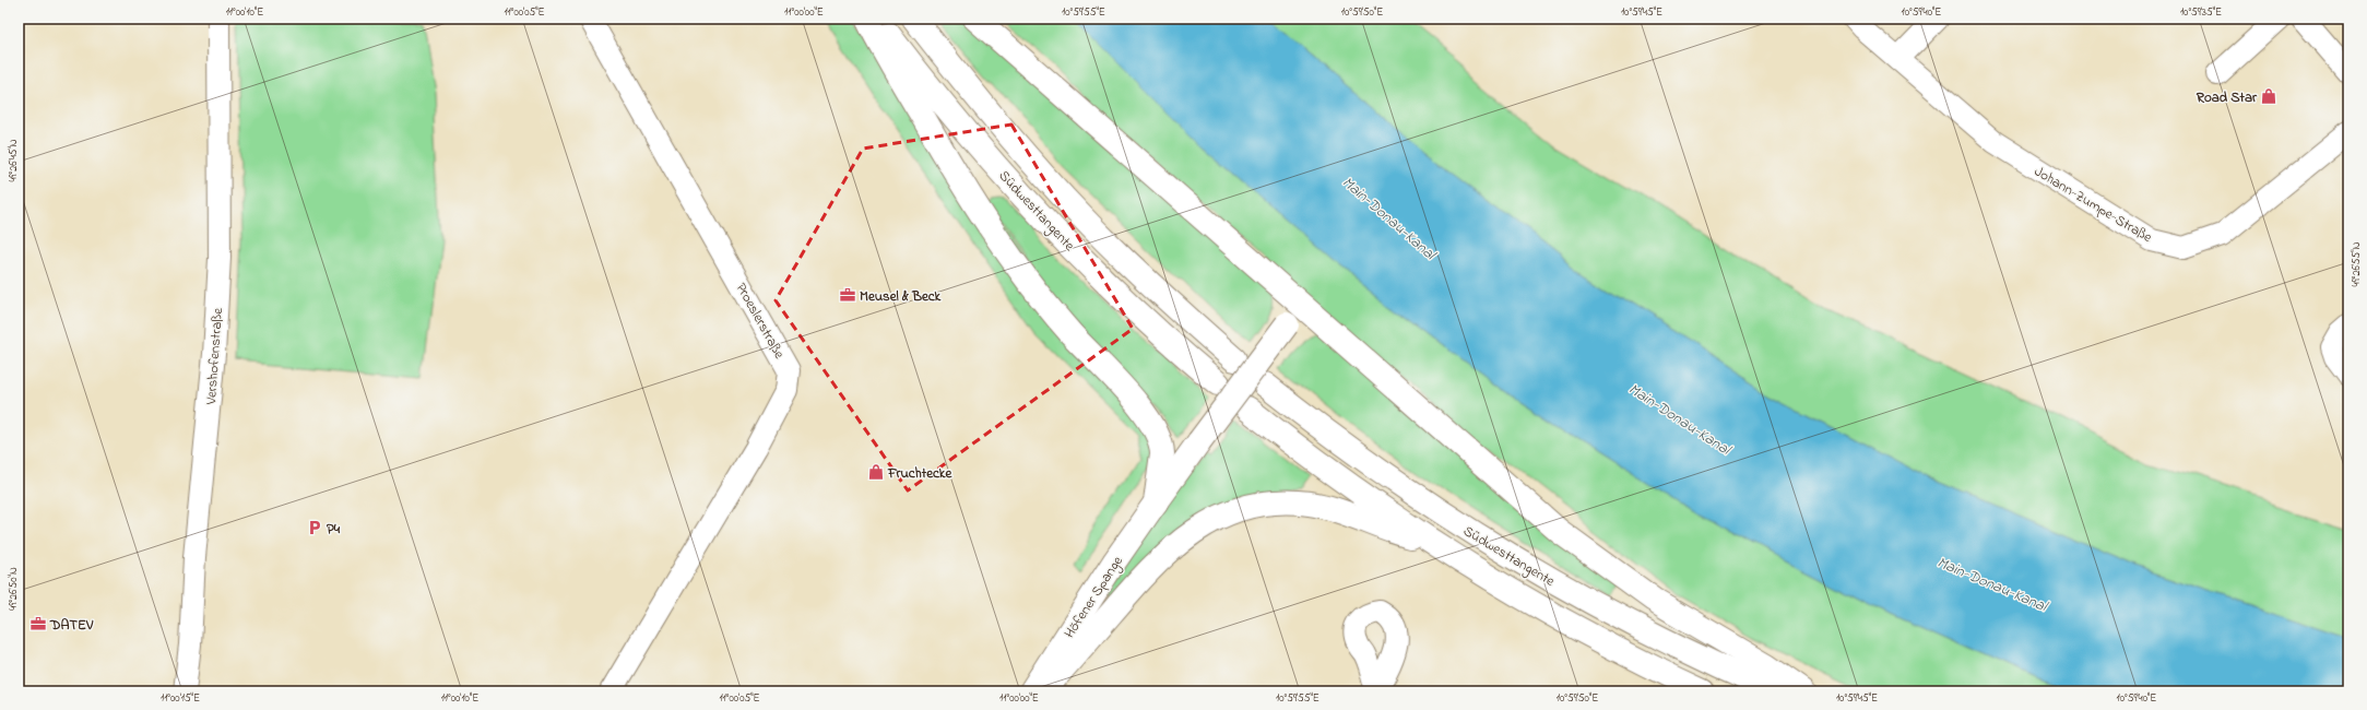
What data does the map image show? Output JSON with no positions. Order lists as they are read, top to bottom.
{
  "streets": {
    "main road": ["Südwesttangente", "Höfener Spange"],
    "street": ["Johann-Zumpe-Straße", "Proeslerstraße", "Vershofenstraße"]
  },
  "water": ["Main-Donau-Kanal"],
  "places": {
    "shop": ["Road Star", "Fruchtecke"],
    "office": ["Meusel & Beck", "DATEV"],
    "parking": ["P4"]
  },
  "coordinates": [
    "11°00'10\"E",
    "11°00'05\"E",
    "11°00'00\"E",
    "10°59'55\"E",
    "10°59'50\"E",
    "10°59'45\"E",
    "10°59'40\"E",
    "10°59'35\"E",
    "49°26'45\"N",
    "49°26'55\"N",
    "49°26'50\"N",
    "11°00'15\"E"
  ]
}
